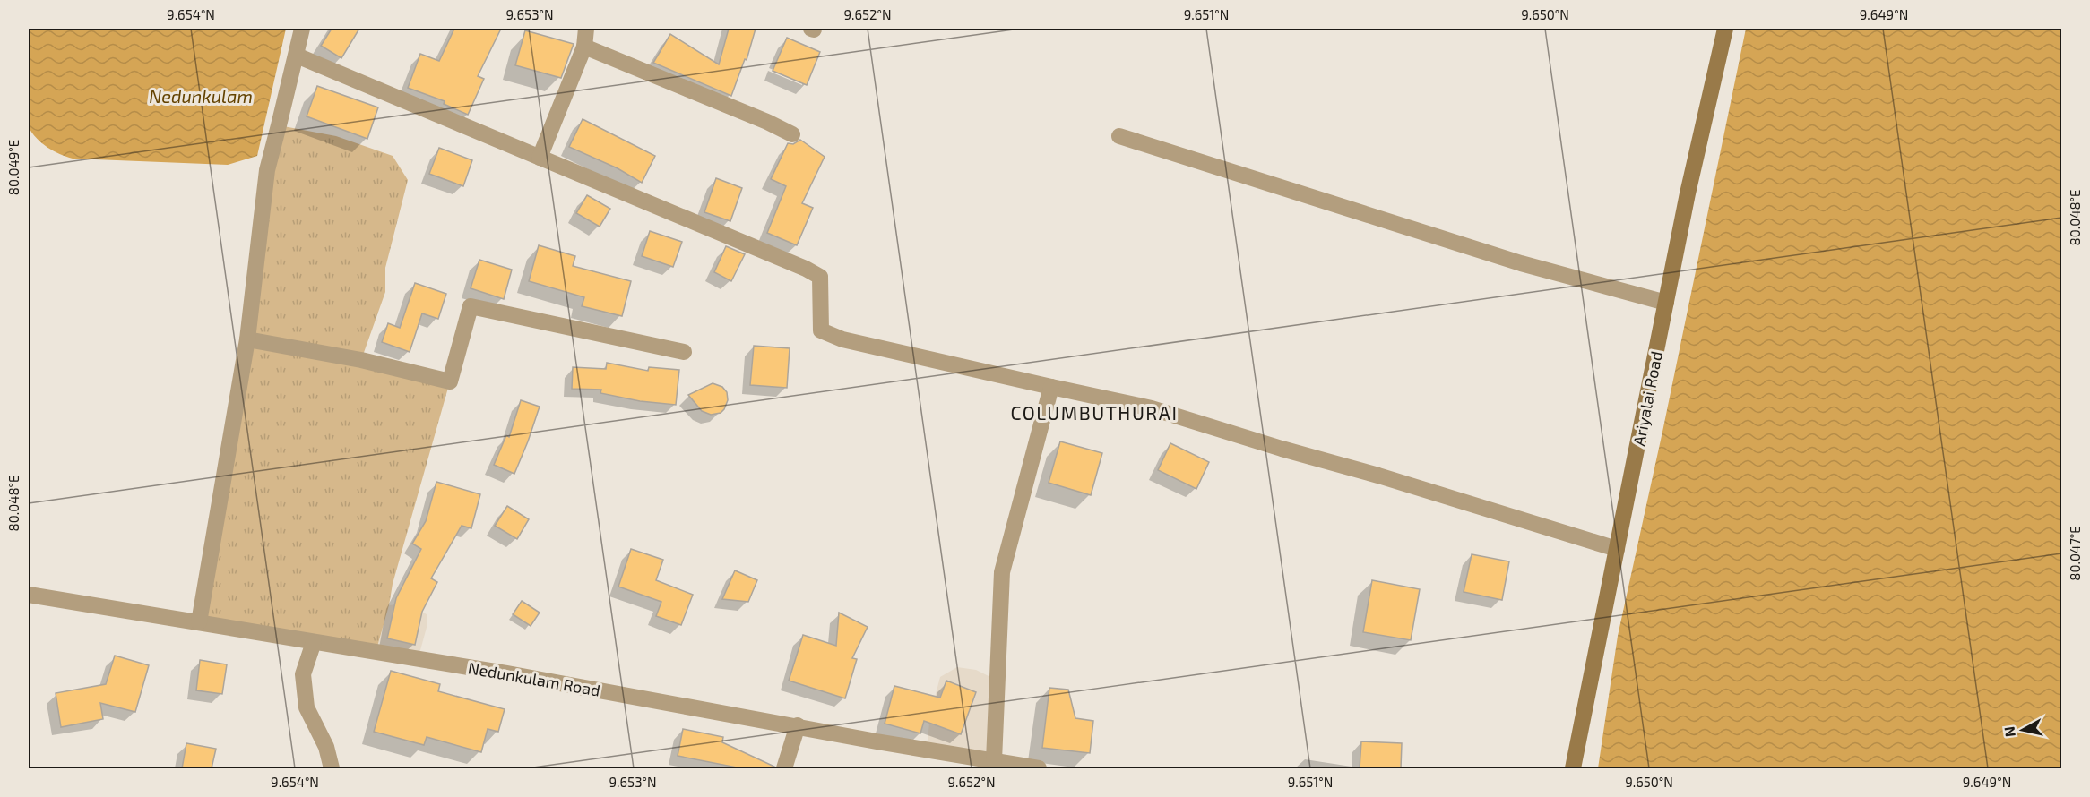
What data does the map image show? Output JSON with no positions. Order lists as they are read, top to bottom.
{
  "streets": {
    "street": ["Ariyalai Road", "Nedunkulam Road"]
  },
  "districts": ["COLUMBUTHURAI"],
  "water": ["Nedunkulam"],
  "north": "left",
  "coordinates": [
    "9.654°N",
    "9.653°N",
    "9.652°N",
    "9.651°N",
    "9.650°N",
    "9.649°N",
    "80.049°E",
    "80.048°E",
    "80.047°E"
  ]
}
